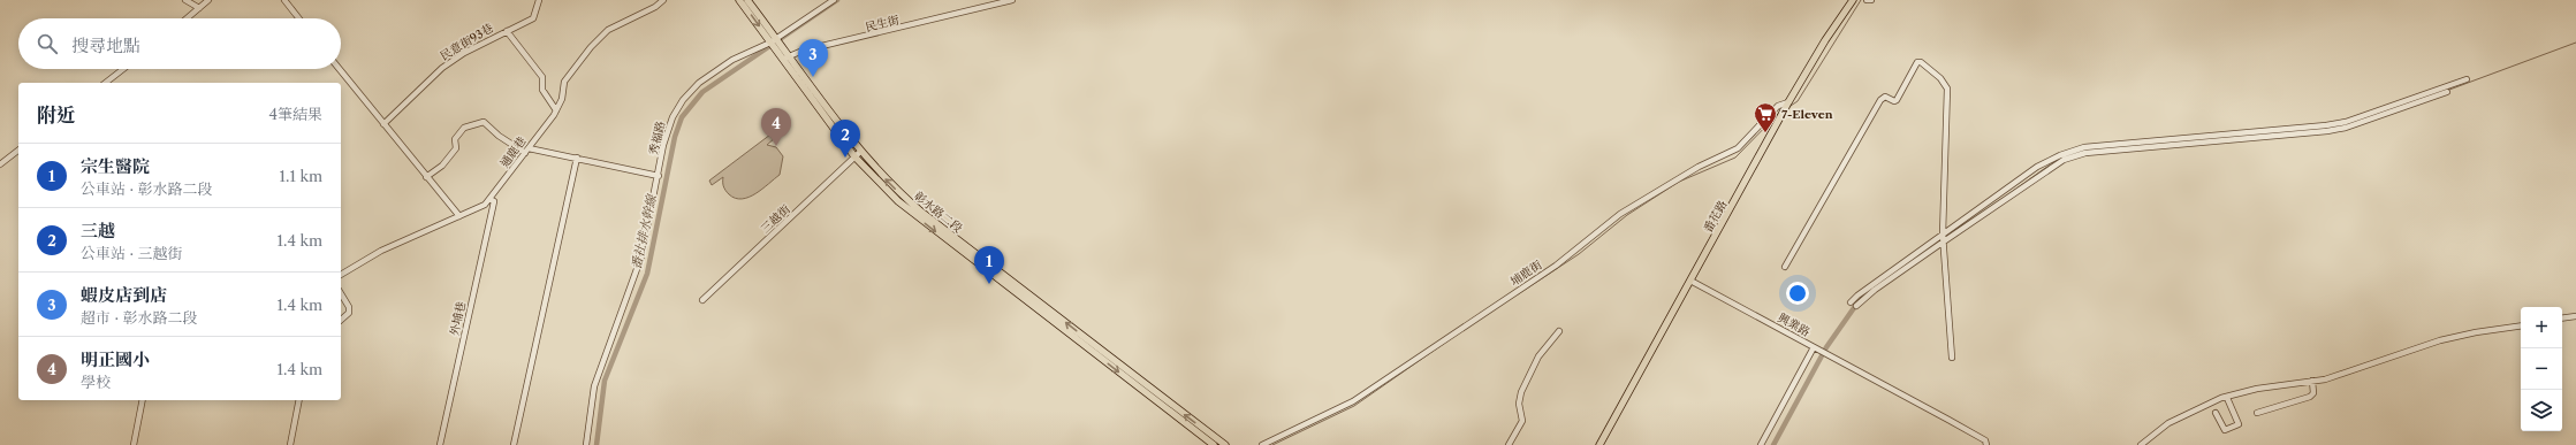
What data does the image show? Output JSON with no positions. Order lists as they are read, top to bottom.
{
  "streets": {
    "main road": ["彰水路二段", "番花路"],
    "street": [
      "民生街",
      "民意街93巷",
      "秀福路",
      "通鹿巷",
      "三越街",
      "埔鹿街",
      "外埔巷",
      "興業路"
    ]
  },
  "crossings": [
    ["民生街", "彰水路二段"],
    ["秀福路", "彰水路二段"],
    ["通鹿巷", "外埔巷"],
    ["彰水路二段", "三越街"],
    ["番花路", "埔鹿街"],
    ["番花路", "興業路"]
  ],
  "water": ["番社排水幹線"],
  "places": {
    "supermarket": ["7-Eleven"]
  },
  "page": {
    "search": "搜尋地點",
    "pins": [
      "3",
      "4",
      "2",
      "1"
    ],
    "heading": ["附近", "4筆結果"],
    "list": [
      {
        "mark": "1",
        "name": "宗生醫院",
        "note": "公車站 · 彰水路二段",
        "value": "1.1 km"
      },
      {
        "mark": "2",
        "name": "三越",
        "note": "公車站 · 三越街",
        "value": "1.4 km"
      },
      {
        "mark": "3",
        "name": "蝦皮店到店",
        "note": "超市 · 彰水路二段",
        "value": "1.4 km"
      },
      {
        "mark": "4",
        "name": "明正國小",
        "note": "學校",
        "value": "1.4 km"
      }
    ],
    "map_buttons": ["+", "−"]
  }
}
